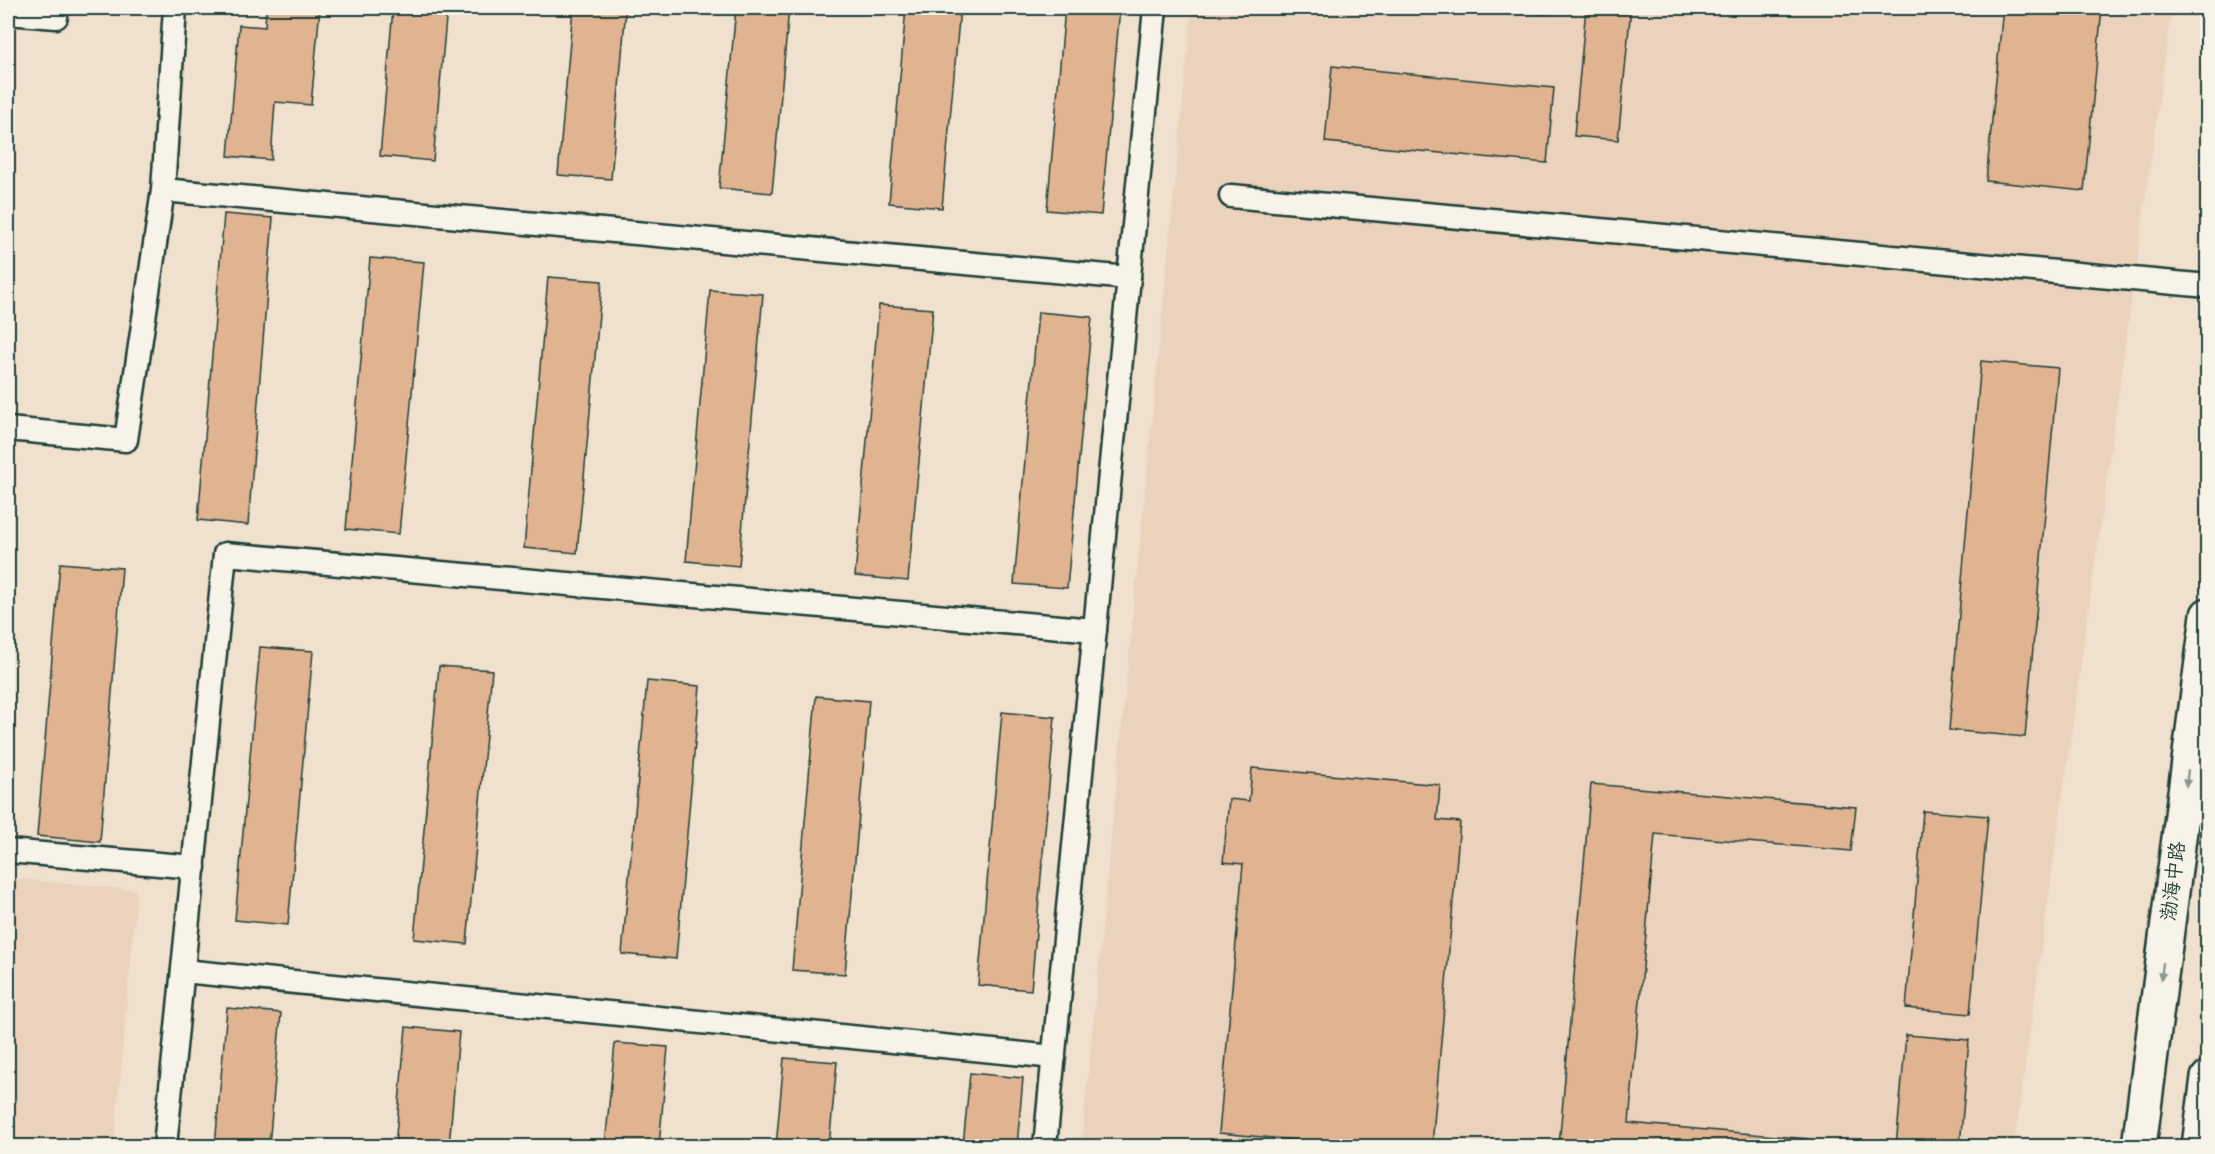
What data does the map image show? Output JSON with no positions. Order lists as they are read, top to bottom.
{
  "streets": {
    "main road": ["渤海中路"]
  },
  "one_way": ["渤海中路"]
}
